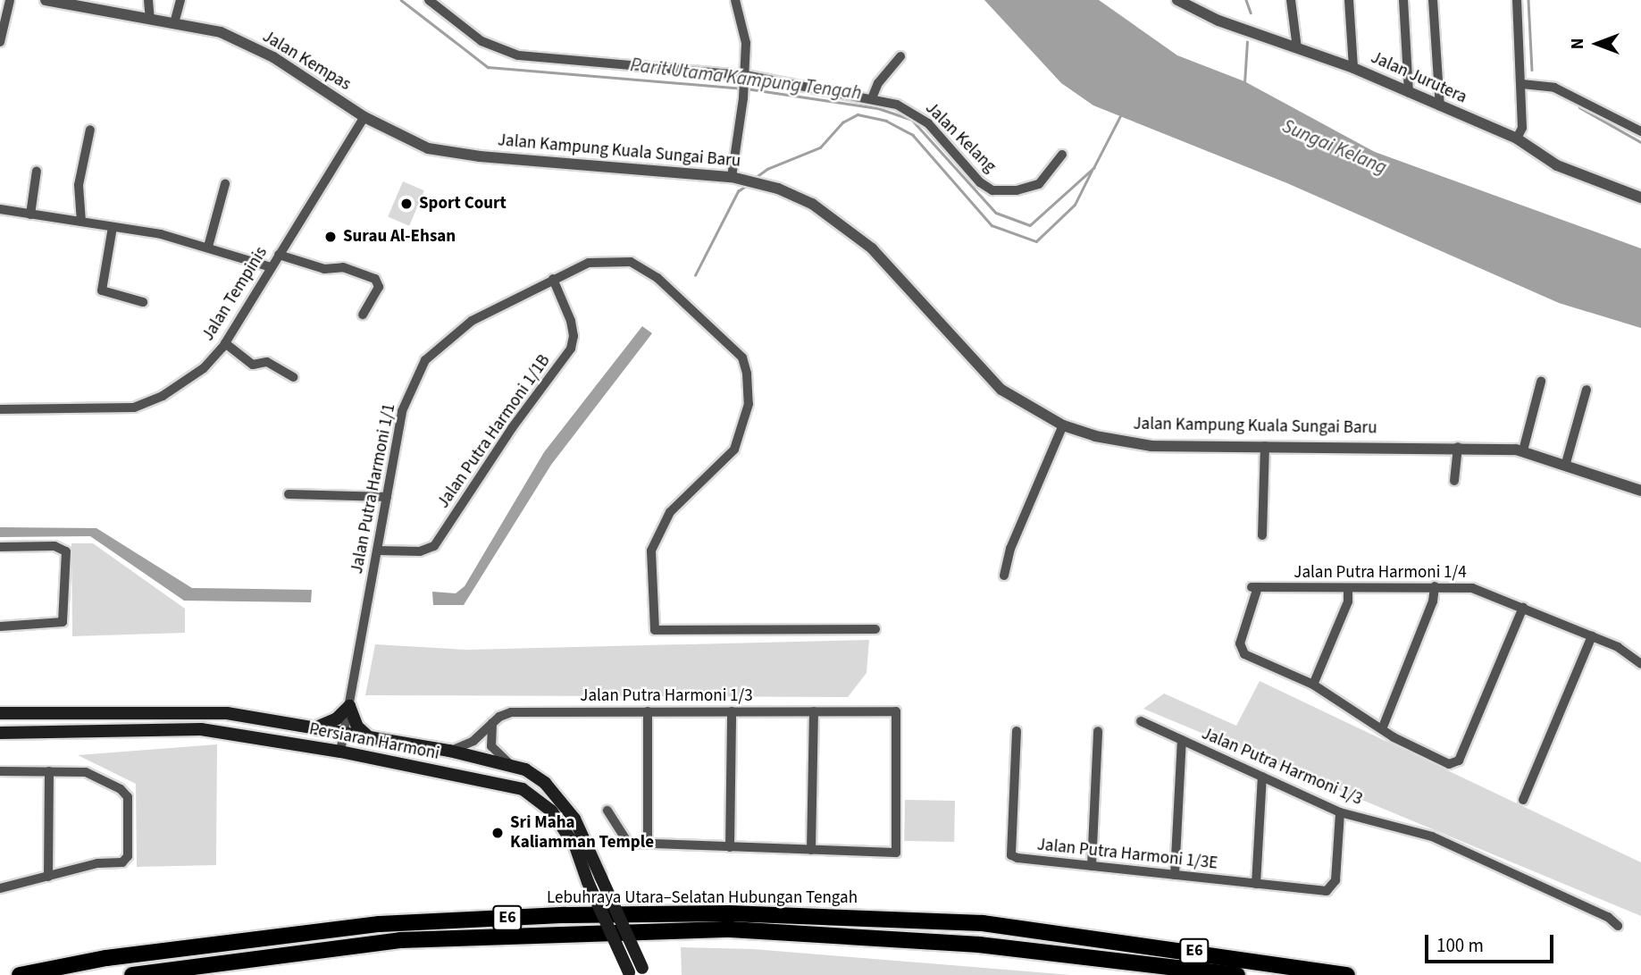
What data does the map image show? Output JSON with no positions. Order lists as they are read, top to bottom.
{
  "streets": {
    "highway": ["Lebuhraya Utara–Selatan Hubungan Tengah", "E6"],
    "main road": ["Persiaran Harmoni"],
    "street": [
      "Jalan Kempas",
      "Jalan Jurutera",
      "Jalan Kelang",
      "Jalan Kampung Kuala Sungai Baru",
      "Jalan Tempinis",
      "Jalan Putra Harmoni 1/1B",
      "Jalan Putra Harmoni 1/1",
      "Jalan Putra Harmoni 1/4",
      "Jalan Putra Harmoni 1/3",
      "Jalan Putra Harmoni 1/3E"
    ]
  },
  "crossings": [
    ["Jalan Kempas", "Jalan Kampung Kuala Sungai Baru"],
    ["Jalan Kempas", "Jalan Tempinis"],
    ["Jalan Kampung Kuala Sungai Baru", "Jalan Tempinis"],
    ["Jalan Putra Harmoni 1/1B", "Jalan Putra Harmoni 1/1"],
    ["Jalan Putra Harmoni 1/1", "Persiaran Harmoni"],
    ["Jalan Putra Harmoni 1/3", "Persiaran Harmoni"],
    ["Jalan Putra Harmoni 1/3", "Jalan Putra Harmoni 1/3E"]
  ],
  "water": ["Parit Utama Kampung Tengah", "Sungai Kelang"],
  "places": ["Sport Court", "Surau Al-Ehsan", "Sri Maha Kaliamman Temple"],
  "scale_bar": "100 m",
  "north": "left"
}
